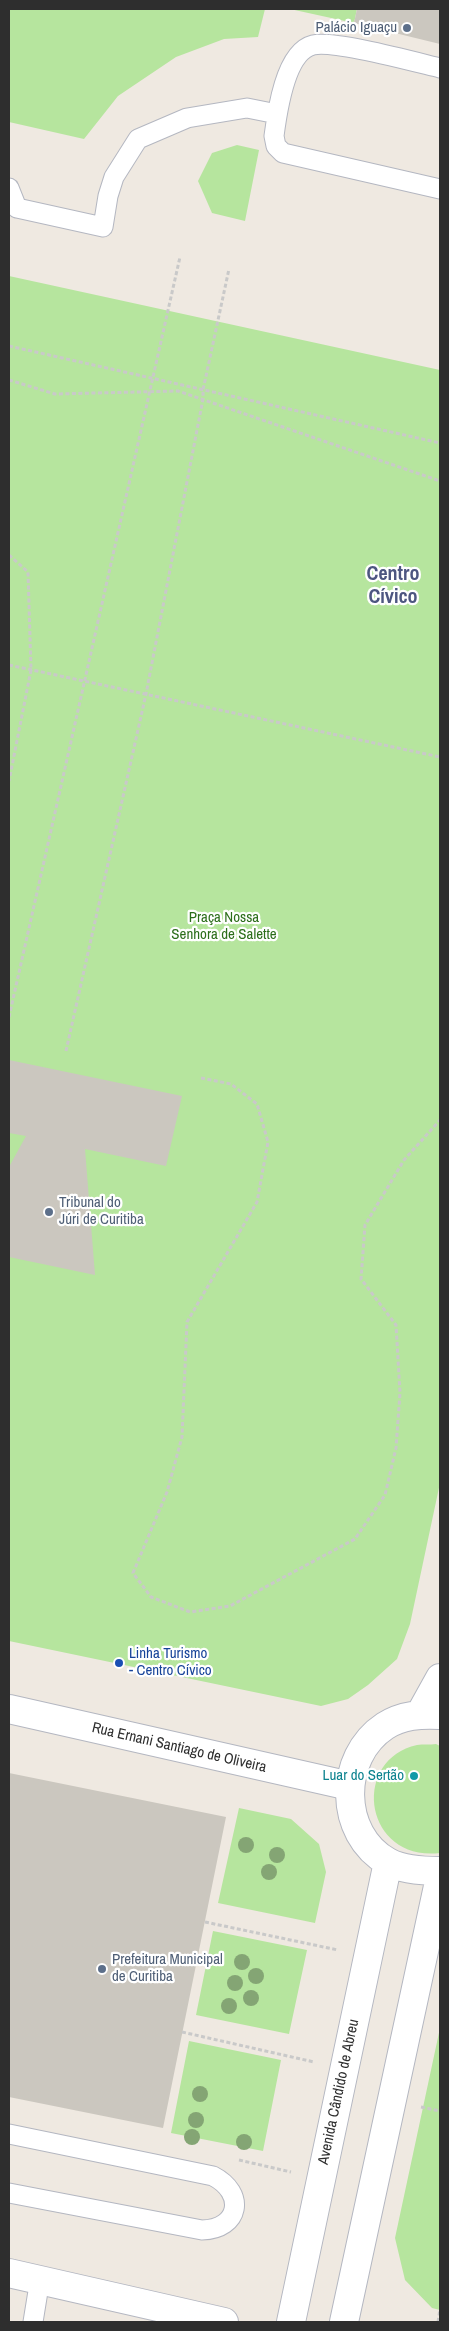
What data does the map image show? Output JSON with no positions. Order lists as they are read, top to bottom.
{
  "streets": {
    "main road": ["Rua Ernani Santiago de Oliveira", "Avenida Cândido de Abreu"]
  },
  "districts": ["Centro Cívico"],
  "parks": ["Praça Nossa Senhora de Salette"],
  "places": [
    "Palácio Iguaçu",
    "Tribunal do Júri de Curitiba",
    "Linha Turismo - Centro Cívico",
    "Luar do Sertão",
    "Prefeitura Municipal de Curitiba"
  ]
}
